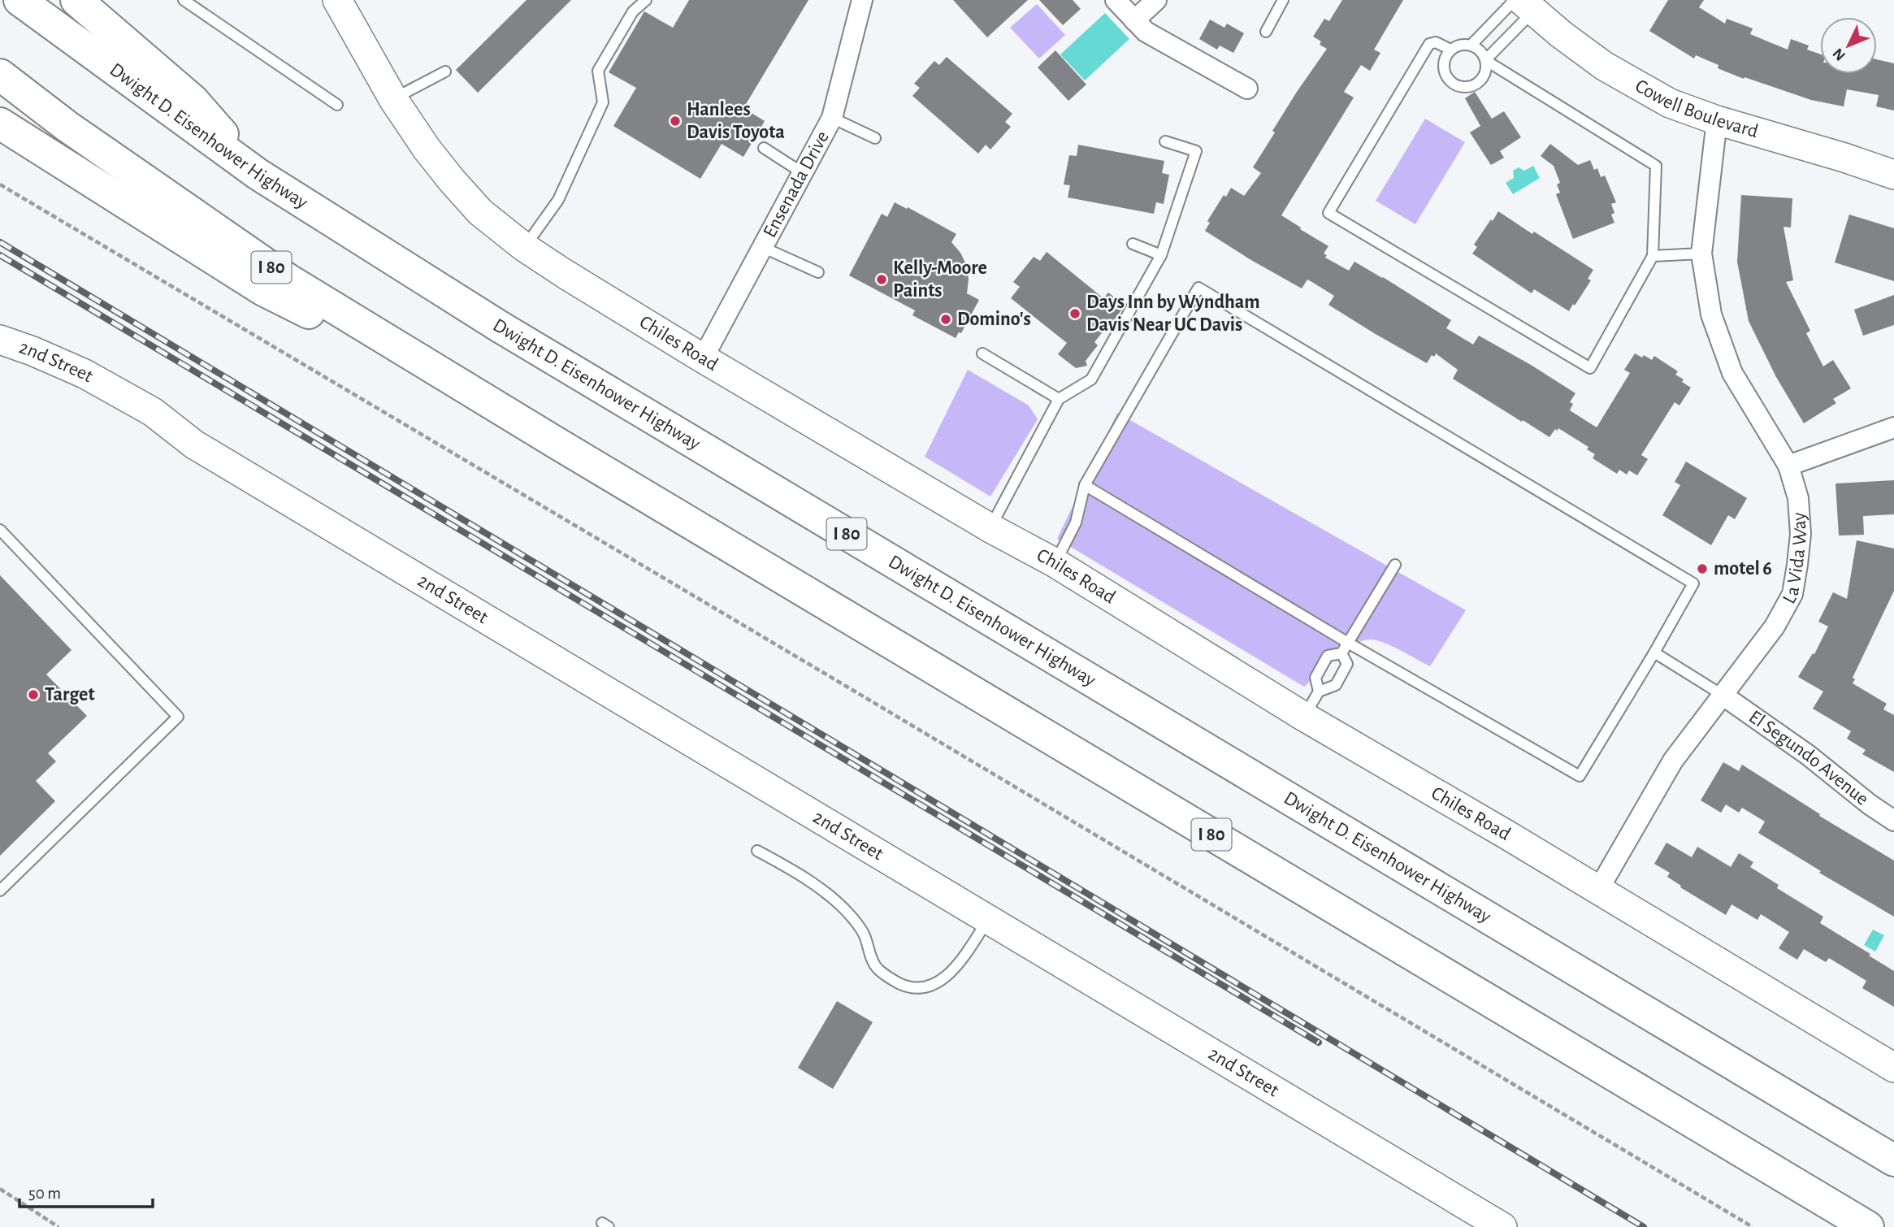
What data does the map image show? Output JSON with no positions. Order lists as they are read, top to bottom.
{
  "streets": {
    "highway": ["Dwight D. Eisenhower Highway", "I 80"],
    "street": [
      "Cowell Boulevard",
      "Ensenada Drive",
      "Chiles Road",
      "2nd Street",
      "La Vida Way",
      "El Segundo Avenue"
    ]
  },
  "crossings": [
    ["Cowell Boulevard", "La Vida Way"],
    ["Ensenada Drive", "Chiles Road"],
    ["Chiles Road", "La Vida Way"],
    ["La Vida Way", "El Segundo Avenue"]
  ],
  "places": [
    "Hanlees Davis Toyota",
    "Kelly-Moore Paints",
    "Days Inn by Wyndham Davis Near UC Davis",
    "Domino's",
    "motel 6",
    "Target"
  ],
  "scale_bar": "50 m",
  "north": "bottom left"
}
